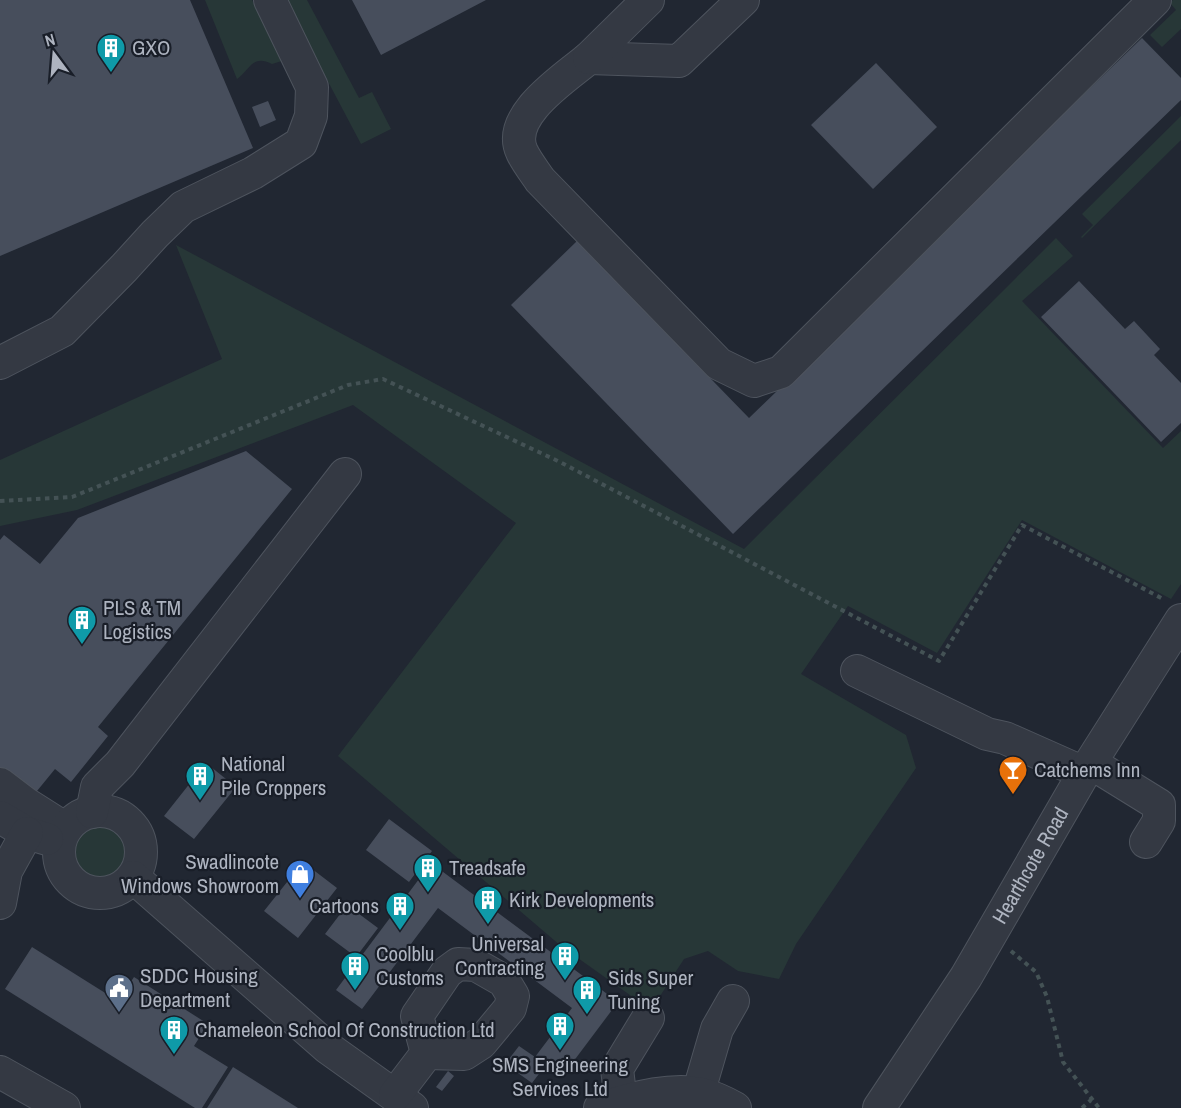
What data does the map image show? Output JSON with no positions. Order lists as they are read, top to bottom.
{
  "streets": {
    "street": ["Hearthcote Road"]
  },
  "places": {
    "building": [
      "GXO",
      "PLS & TM Logistics",
      "National Pile Croppers",
      "Treadsafe",
      "Kirk Developments",
      "Cartoons",
      "Universal Contracting",
      "Coolblu Customs",
      "Sids Super Tuning",
      "SMS Engineering Services Ltd",
      "Chameleon School Of Construction Ltd"
    ],
    "bar": ["Catchems Inn"],
    "shop": ["Swadlincote Windows Showroom"],
    "public building": ["SDDC Housing Department"]
  },
  "north": "top"
}
